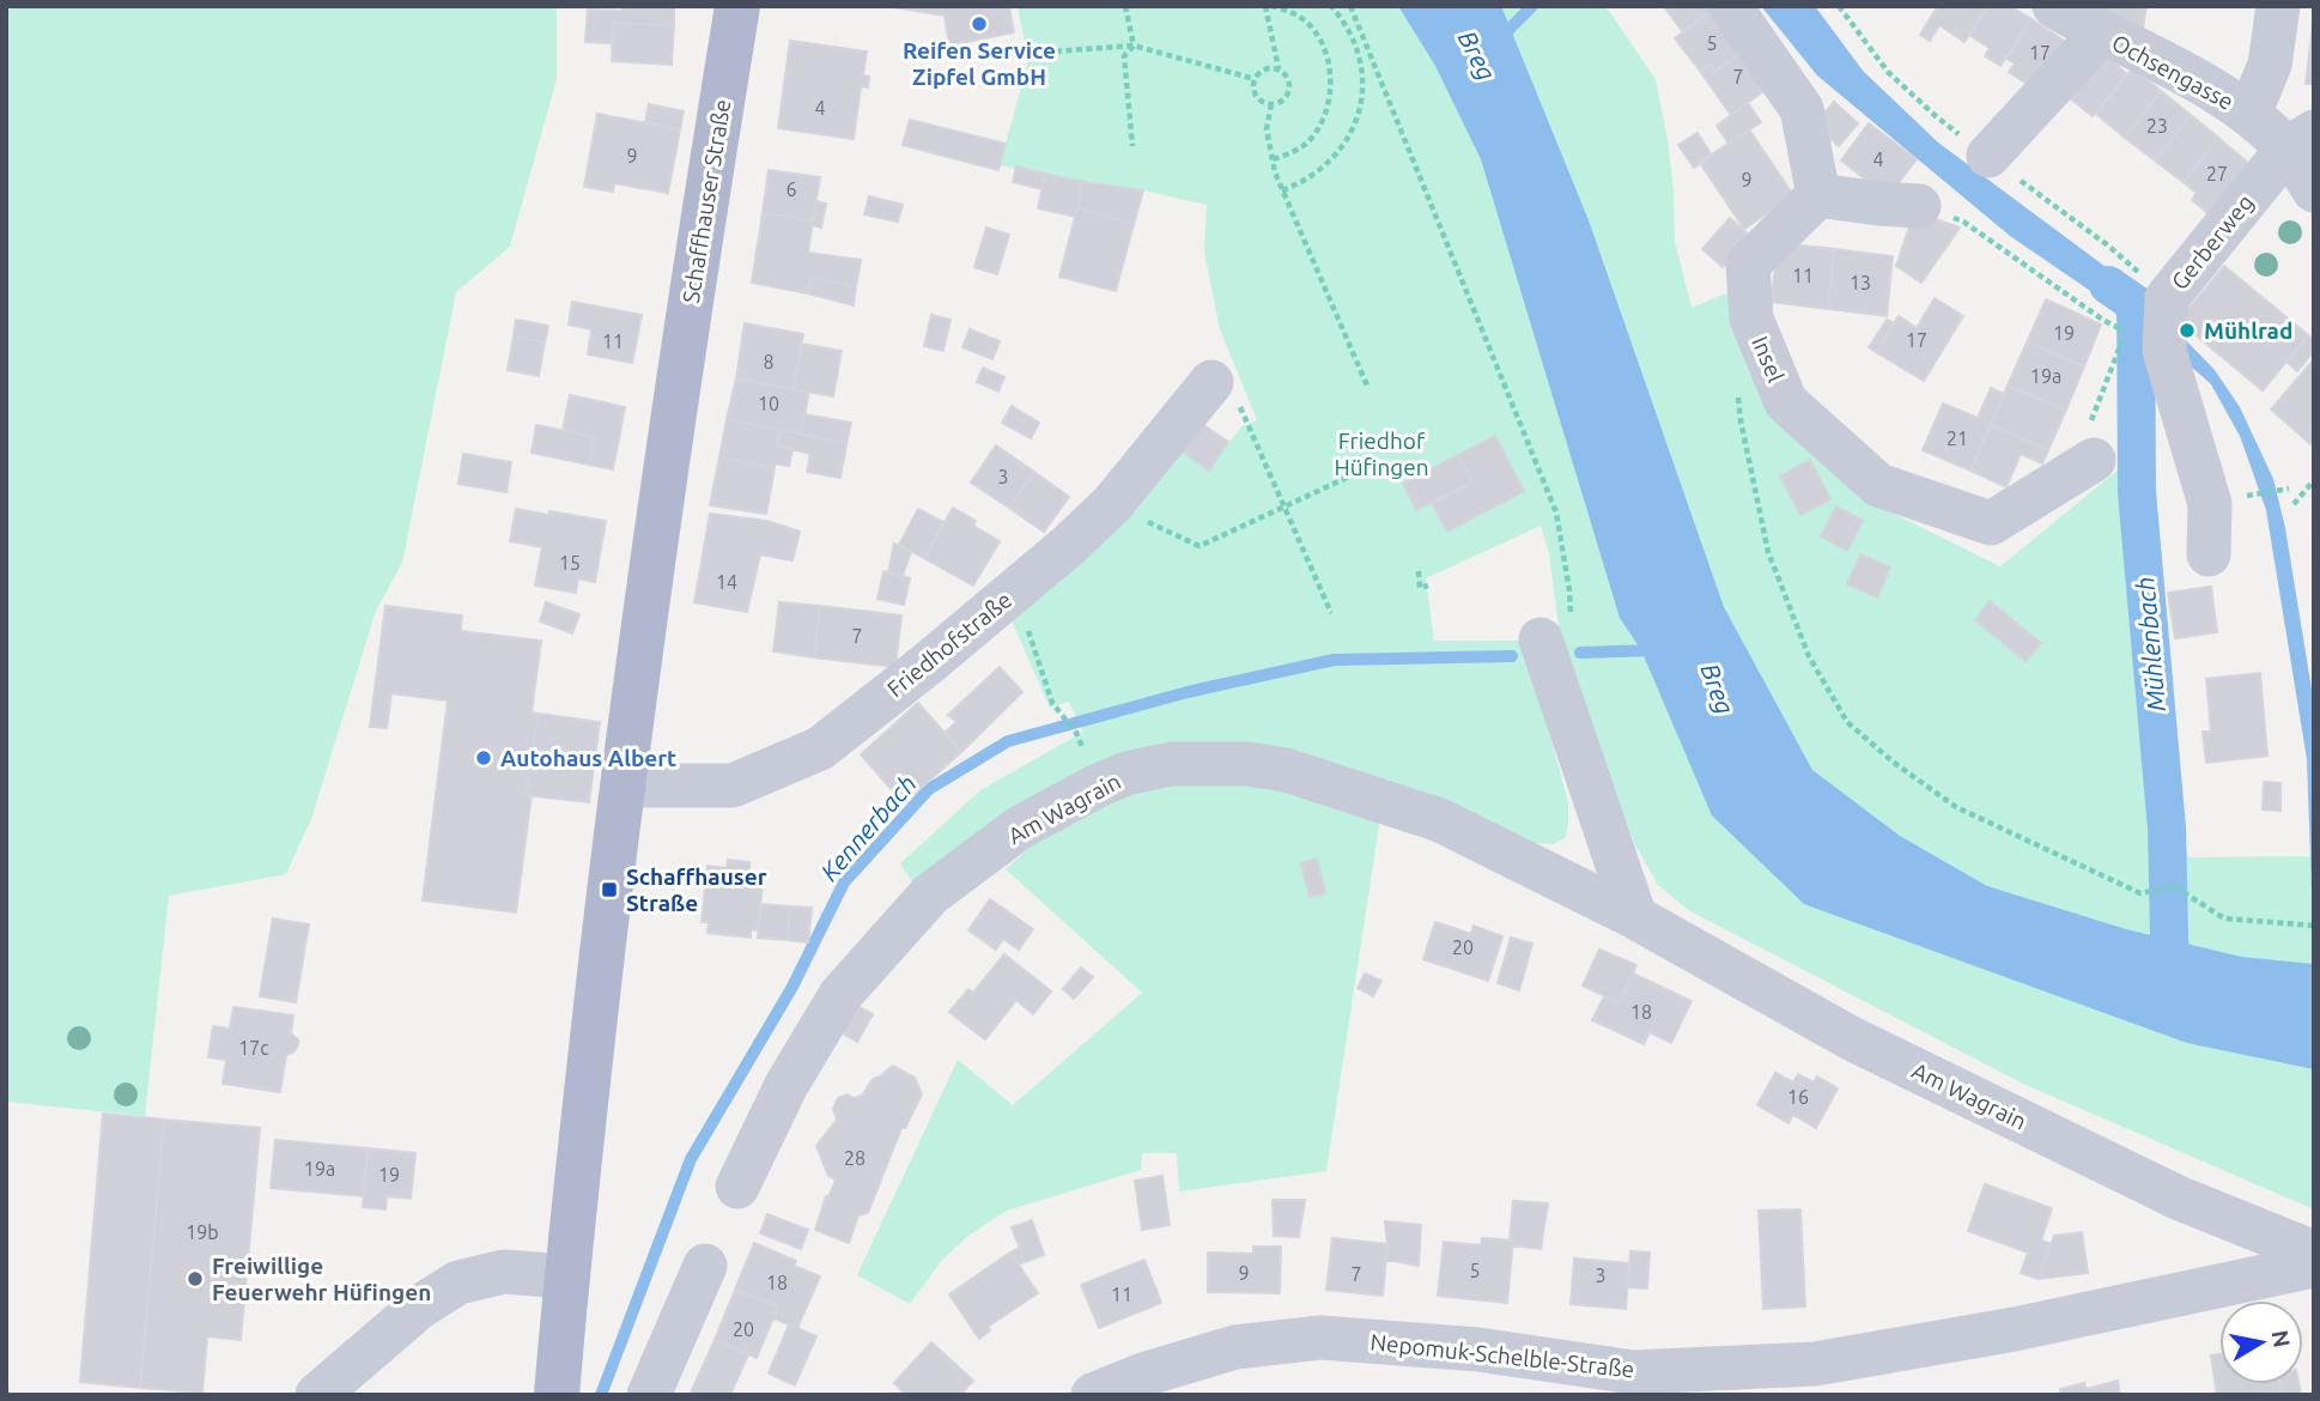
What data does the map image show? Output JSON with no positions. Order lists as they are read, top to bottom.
{
  "streets": {
    "main road": ["Schaffhauser Straße"],
    "street": [
      "Ochsengasse",
      "Gerberweg",
      "Insel",
      "Friedhofstraße",
      "Am Wagrain",
      "Nepomuk-Schelble-Straße"
    ]
  },
  "crossings": [
    ["Ochsengasse", "Gerberweg"],
    ["Schaffhauser Straße", "Friedhofstraße"]
  ],
  "water": ["Breg", "Mühlenbach", "Kennerbach"],
  "parks": ["Friedhof Hüfingen"],
  "places": {
    "other": [
      "Reifen Service Zipfel GmbH",
      "Mühlrad",
      "Autohaus Albert",
      "Freiwillige Feuerwehr Hüfingen"
    ],
    "transit": ["Schaffhauser Straße"]
  },
  "house_numbers": [
    "5",
    "17",
    "7",
    "4",
    "23",
    "9",
    "4",
    "27",
    "9",
    "6",
    "11",
    "13",
    "19",
    "17",
    "11",
    "8",
    "19a",
    "10",
    "21",
    "3",
    "15",
    "14",
    "7",
    "20",
    "18",
    "17c",
    "16",
    "28",
    "19a",
    "19",
    "19b",
    "5",
    "9",
    "7",
    "3",
    "18",
    "11",
    "20"
  ],
  "north": "right"
}
